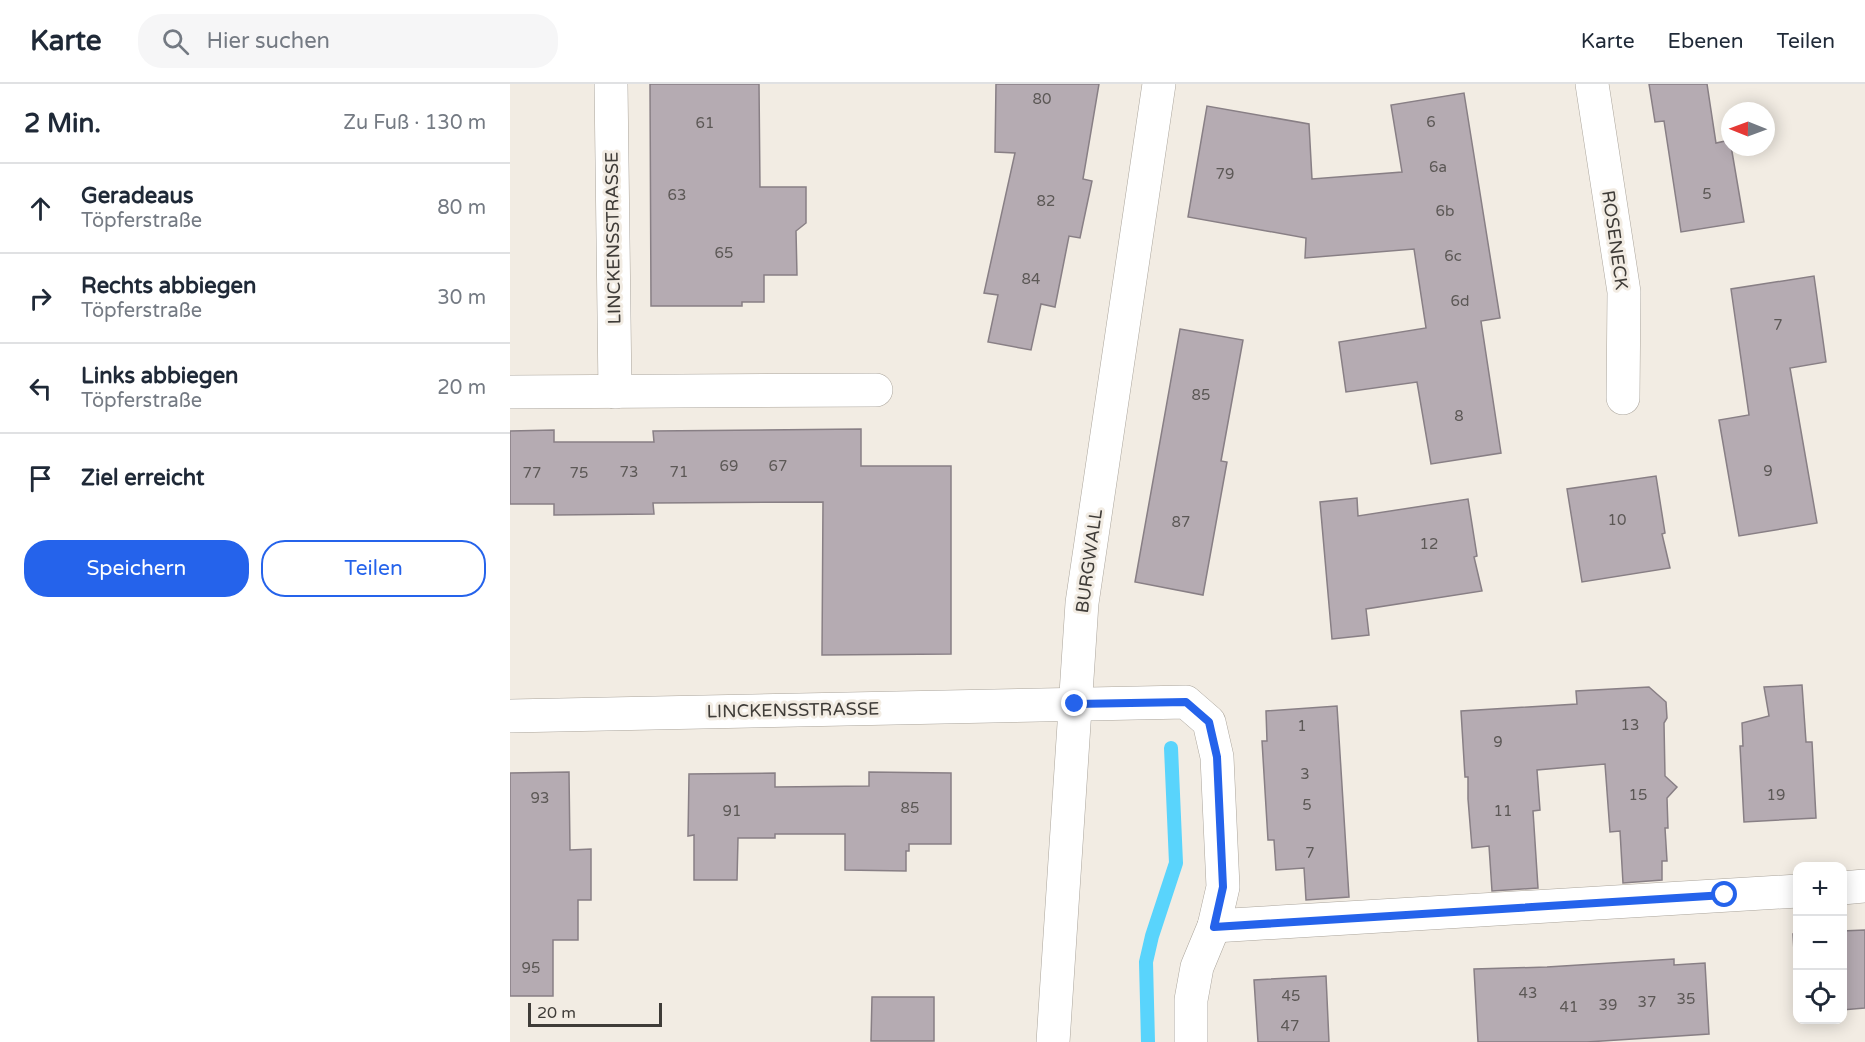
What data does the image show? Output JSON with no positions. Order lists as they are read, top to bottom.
{
  "streets": {
    "street": ["LINCKENSSTRASSE", "ROSENECK", "BURGWALL"]
  },
  "crossings": [
    ["LINCKENSSTRASSE", "BURGWALL"]
  ],
  "house_numbers": [
    "80",
    "6",
    "61",
    "6a",
    "79",
    "5",
    "63",
    "82",
    "6b",
    "65",
    "6c",
    "84",
    "6d",
    "7",
    "85",
    "8",
    "69",
    "67",
    "9",
    "73",
    "71",
    "77",
    "75",
    "10",
    "87",
    "12",
    "13",
    "1",
    "9",
    "3",
    "15",
    "19",
    "93",
    "5",
    "85",
    "91",
    "11",
    "7",
    "95",
    "43",
    "45",
    "35",
    "37",
    "39",
    "41",
    "47"
  ],
  "scale_bar": "20 m",
  "north": "left",
  "page": {
    "header": "Karte",
    "search": "Hier suchen",
    "nav": ["Karte", "Ebenen", "Teilen"],
    "heading": ["2 Min.", "Zu Fuß · 130 m"],
    "list": [
      ["Geradeaus", "Töpferstraße", "80 m"],
      ["Rechts abbiegen", "Töpferstraße", "30 m"],
      ["Links abbiegen", "Töpferstraße", "20 m"],
      "Ziel erreicht"
    ],
    "buttons": ["Speichern", "Teilen"],
    "map_buttons": ["+", "−"],
    "scale": "20 m"
  }
}
